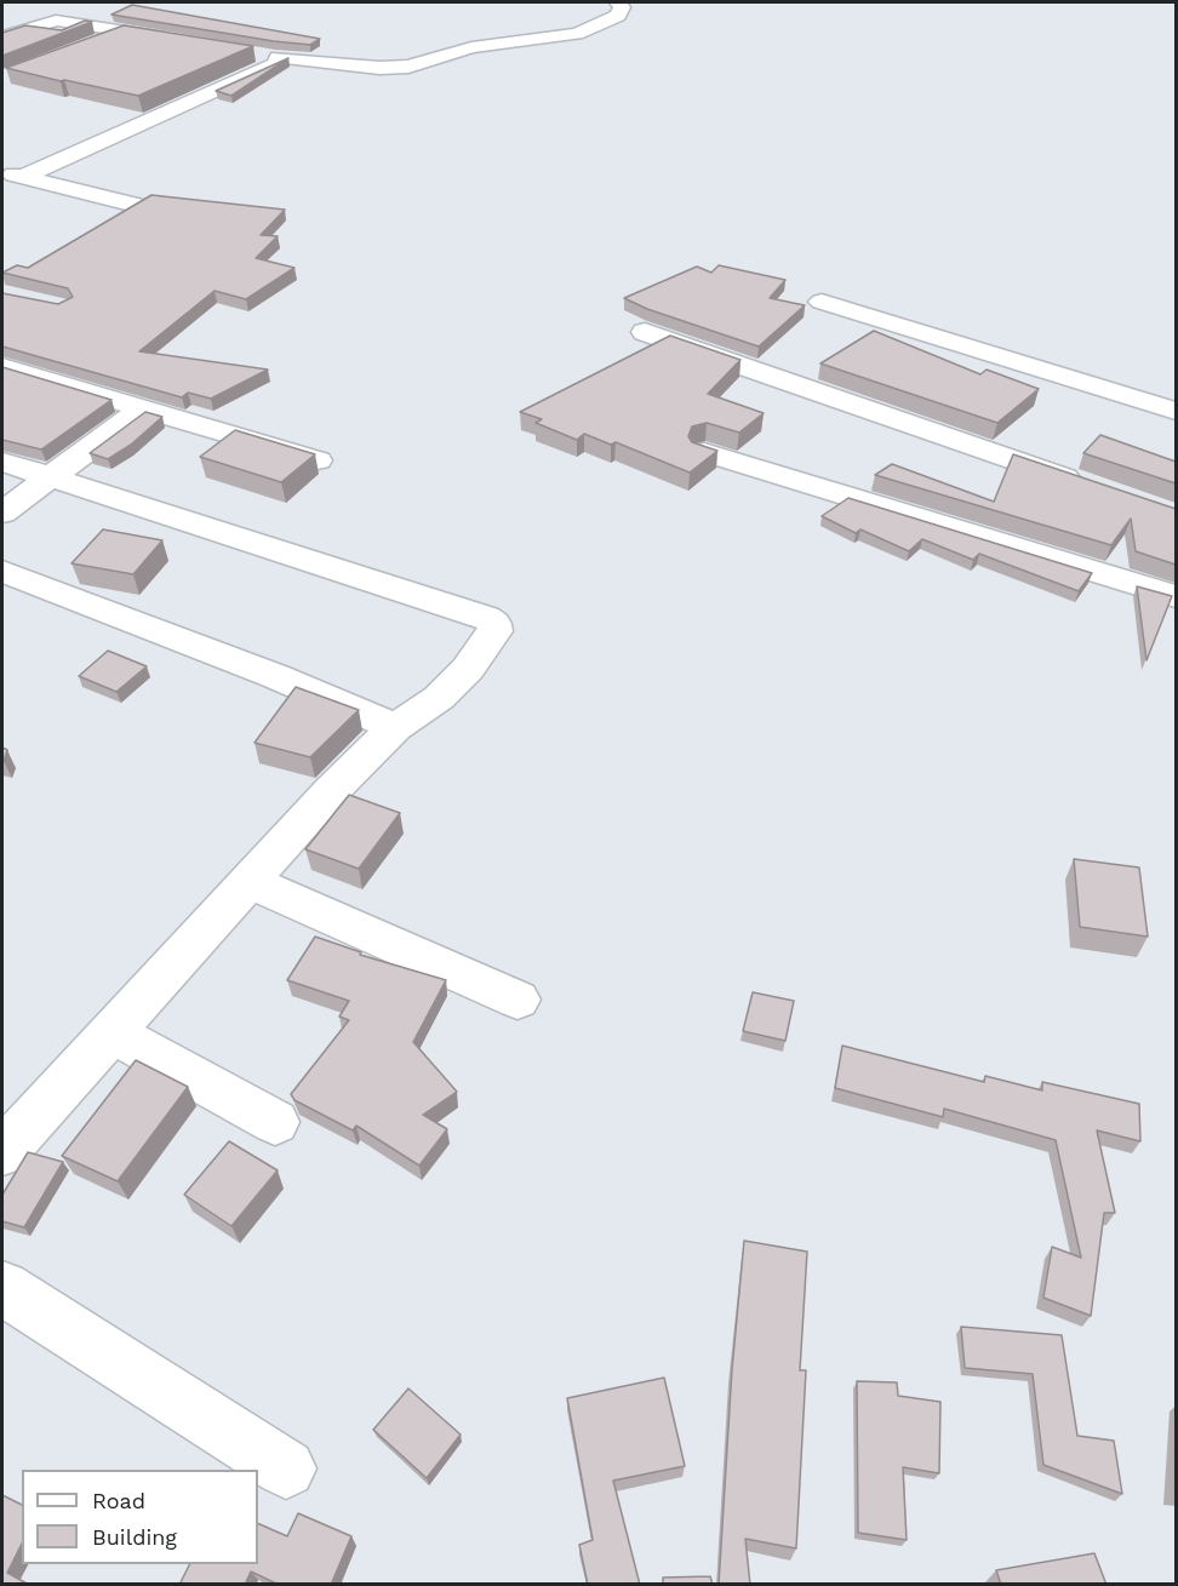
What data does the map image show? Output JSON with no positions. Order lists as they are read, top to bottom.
{
  "legend": ["Road", "Building"]
}
